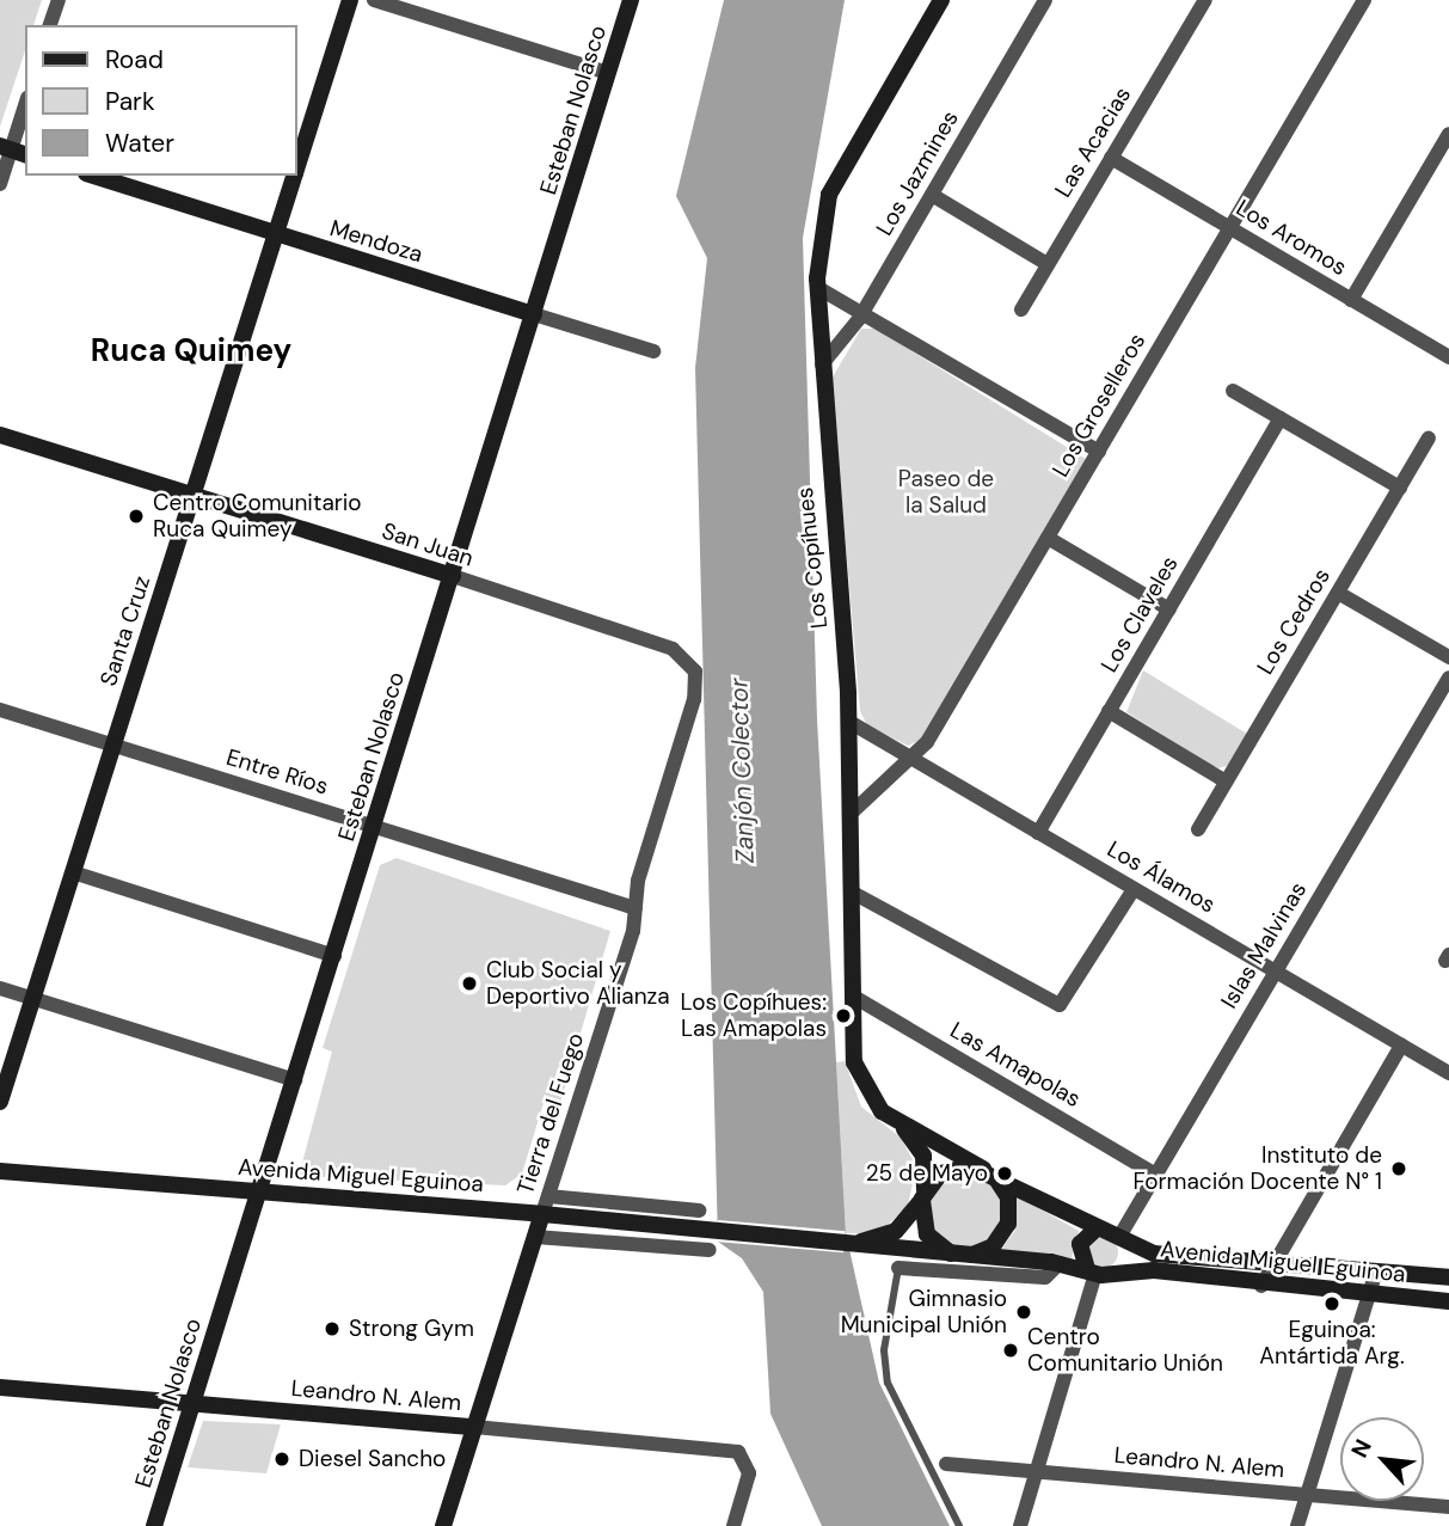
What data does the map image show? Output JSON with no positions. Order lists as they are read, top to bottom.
{
  "streets": {
    "main road": [
      "Esteban Nolasco",
      "Mendoza",
      "San Juan",
      "Los Copíhues",
      "Santa Cruz",
      "Tierra del Fuego",
      "Avenida Miguel Eguinoa",
      "Leandro N. Alem"
    ],
    "street": [
      "Las Acacias",
      "Los Jazmines",
      "Los Aromos",
      "Los Groselleros",
      "Los Claveles",
      "Los Cedros",
      "Entre Ríos",
      "Los Álamos",
      "Islas Malvinas",
      "Las Amapolas"
    ]
  },
  "crossings": [
    ["Esteban Nolasco", "Mendoza"],
    ["Esteban Nolasco", "San Juan"],
    ["Esteban Nolasco", "Entre Ríos"],
    ["Esteban Nolasco", "Avenida Miguel Eguinoa"],
    ["Esteban Nolasco", "Leandro N. Alem"],
    ["Las Acacias", "Los Aromos"],
    ["Los Jazmines", "Los Copíhues"],
    ["Los Aromos", "Los Groselleros"],
    ["Mendoza", "Santa Cruz"],
    ["Los Groselleros", "Los Copíhues"],
    ["Los Groselleros", "Los Álamos"],
    ["San Juan", "Santa Cruz"],
    ["San Juan", "Tierra del Fuego"],
    ["Los Copíhues", "Los Álamos"],
    ["Los Copíhues", "Las Amapolas"],
    ["Los Copíhues", "Avenida Miguel Eguinoa"],
    ["Los Claveles", "Los Álamos"],
    ["Santa Cruz", "Entre Ríos"],
    ["Entre Ríos", "Tierra del Fuego"],
    ["Los Álamos", "Islas Malvinas"],
    ["Islas Malvinas", "Las Amapolas"],
    ["Islas Malvinas", "Avenida Miguel Eguinoa"],
    ["Tierra del Fuego", "Avenida Miguel Eguinoa"],
    ["Tierra del Fuego", "Leandro N. Alem"]
  ],
  "districts": ["Ruca Quimey"],
  "water": ["Zanjón Colector"],
  "parks": ["Paseo de la Salud"],
  "places": [
    "Centro Comunitario Ruca Quimey",
    "Club Social y Deportivo Alianza",
    "Los Copíhues: Las Amapolas",
    "Instituto de Formación Docente N° 1",
    "25 de Mayo",
    "Eguinoa: Antártida Arg.",
    "Gimnasio Municipal Unión",
    "Strong Gym",
    "Centro Comunitario Unión",
    "Diesel Sancho"
  ],
  "legend": ["Road", "Park", "Water"],
  "north": "top left"
}
